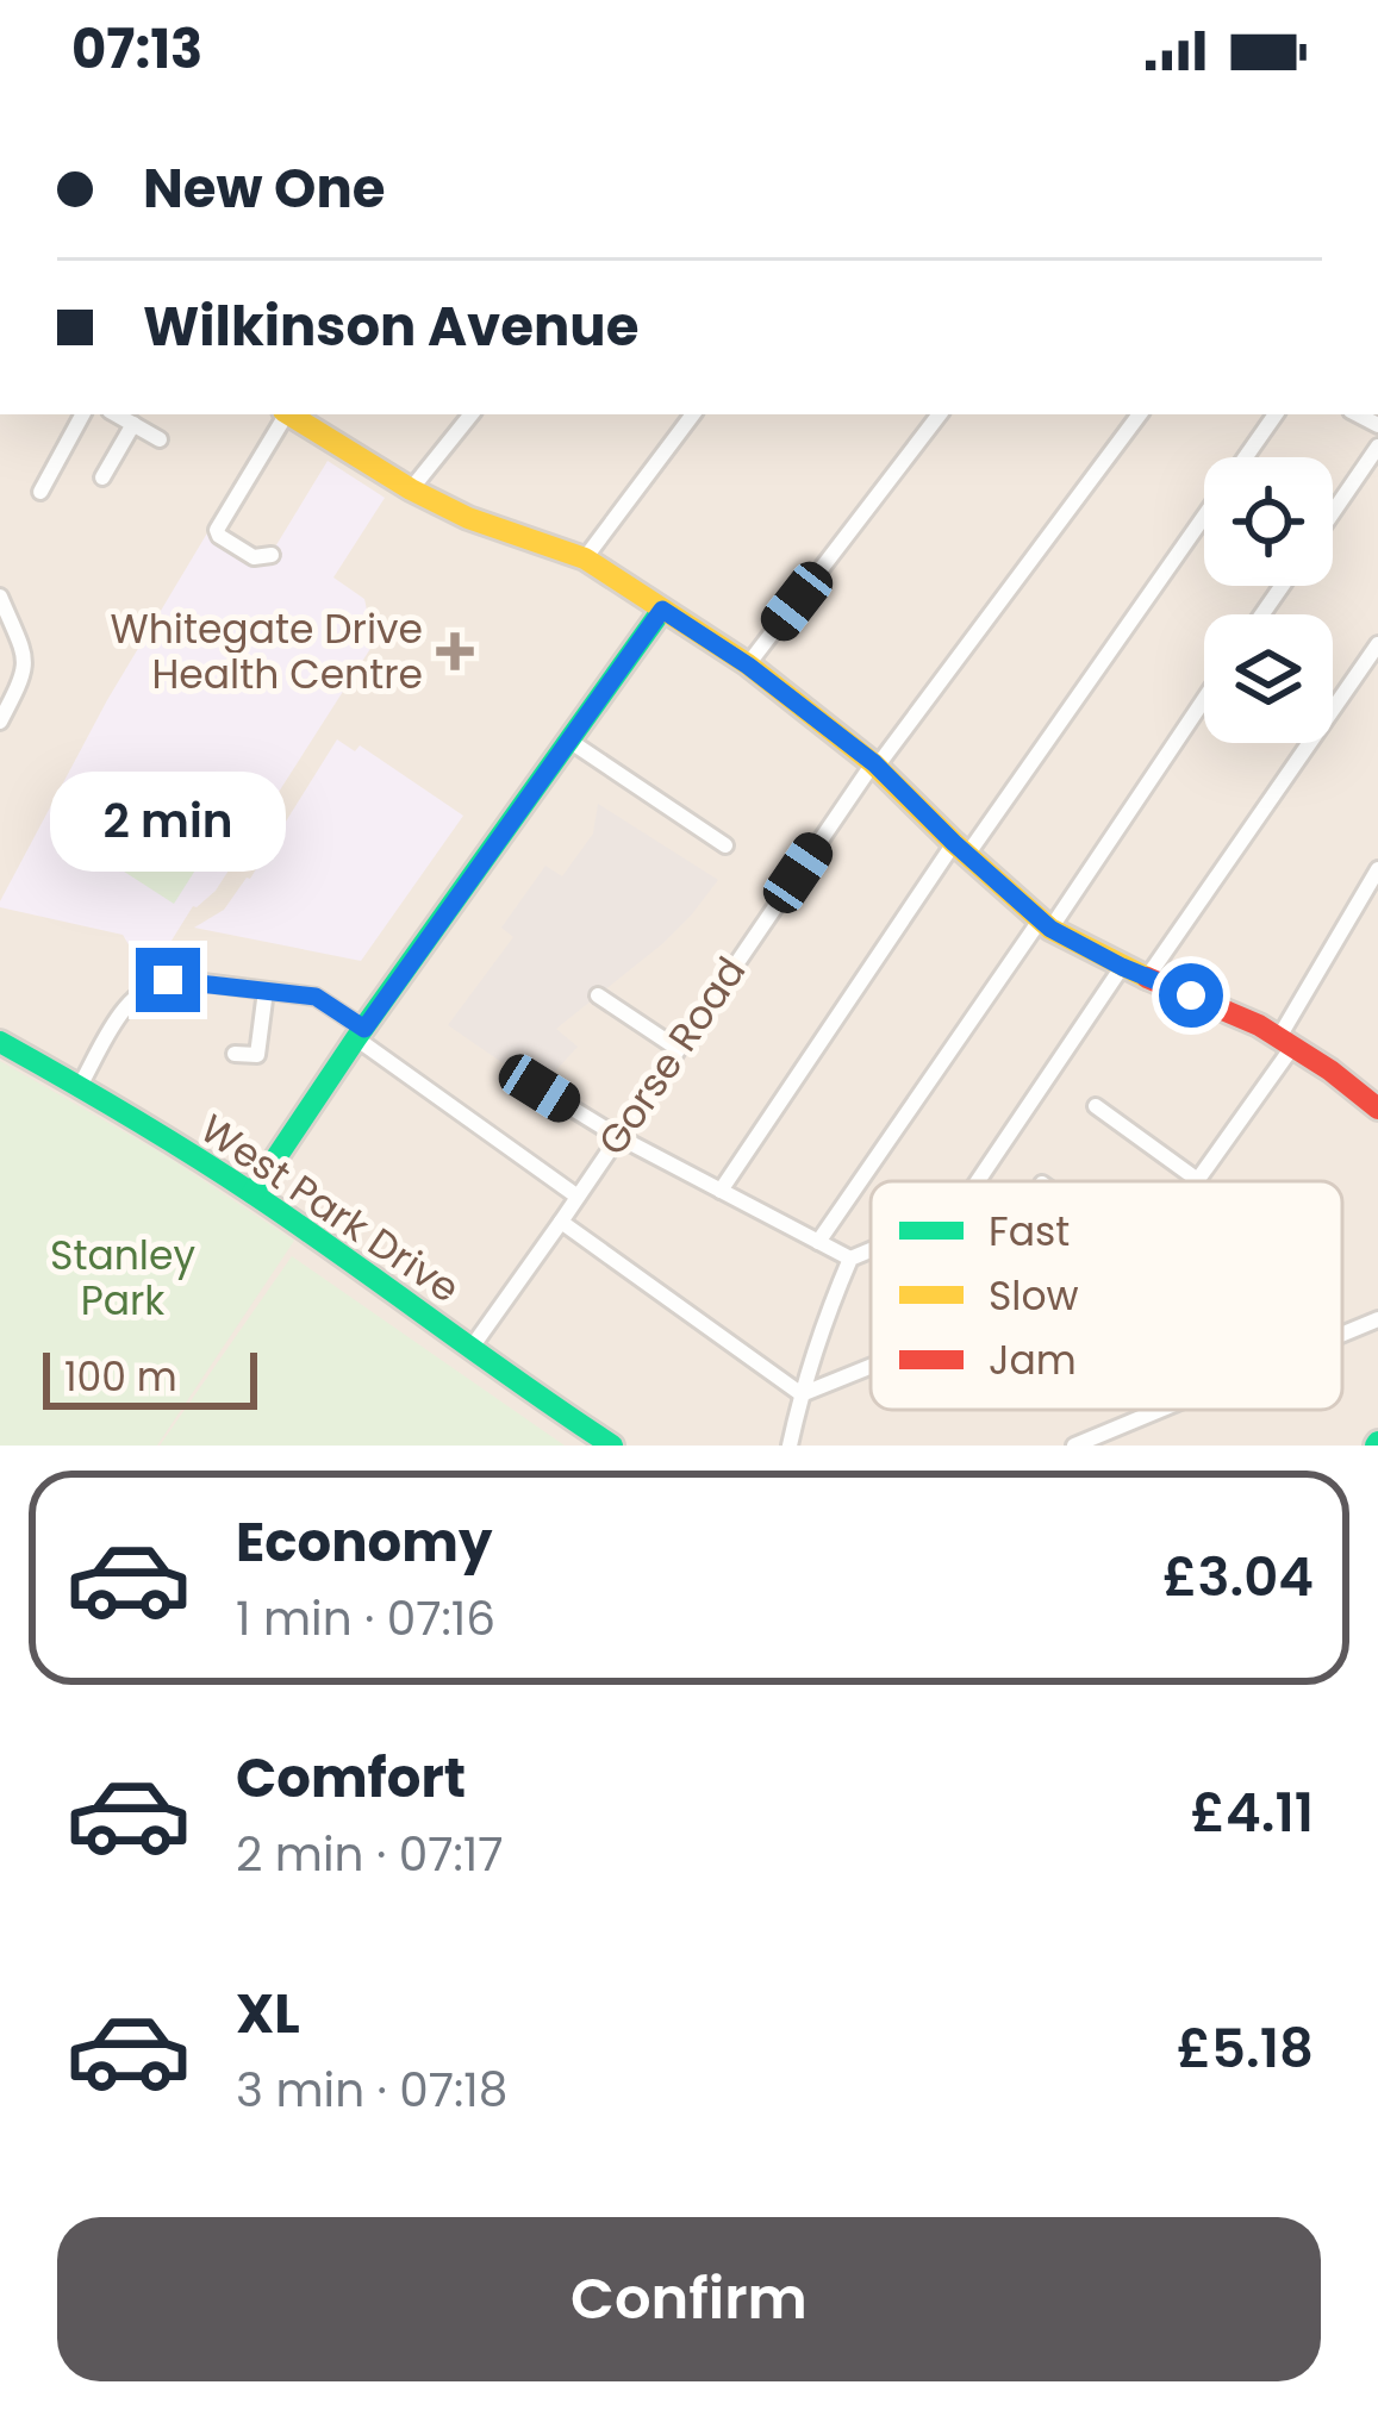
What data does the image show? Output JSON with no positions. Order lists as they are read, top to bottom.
{
  "streets": {
    "street": ["Gorse Road", "West Park Drive"]
  },
  "crossings": [
    ["Gorse Road", "West Park Drive"]
  ],
  "parks": ["Stanley Park"],
  "places": {
    "health": ["Whitegate Drive Health Centre"]
  },
  "legend": ["Fast", "Slow", "Jam"],
  "scale_bar": "100 m",
  "page": {
    "status": "07:13",
    "banner": ["New One", "Wilkinson Avenue"],
    "bubble": "2 min",
    "scale": "100 m",
    "list": [
      {
        "name": "Economy",
        "note": "1 min · 07:16",
        "value": "£3.04"
      },
      {
        "name": "Comfort",
        "note": "2 min · 07:17",
        "value": "£4.11"
      },
      {
        "name": "XL",
        "note": "3 min · 07:18",
        "value": "£5.18"
      }
    ],
    "buttons": "Confirm"
  }
}
